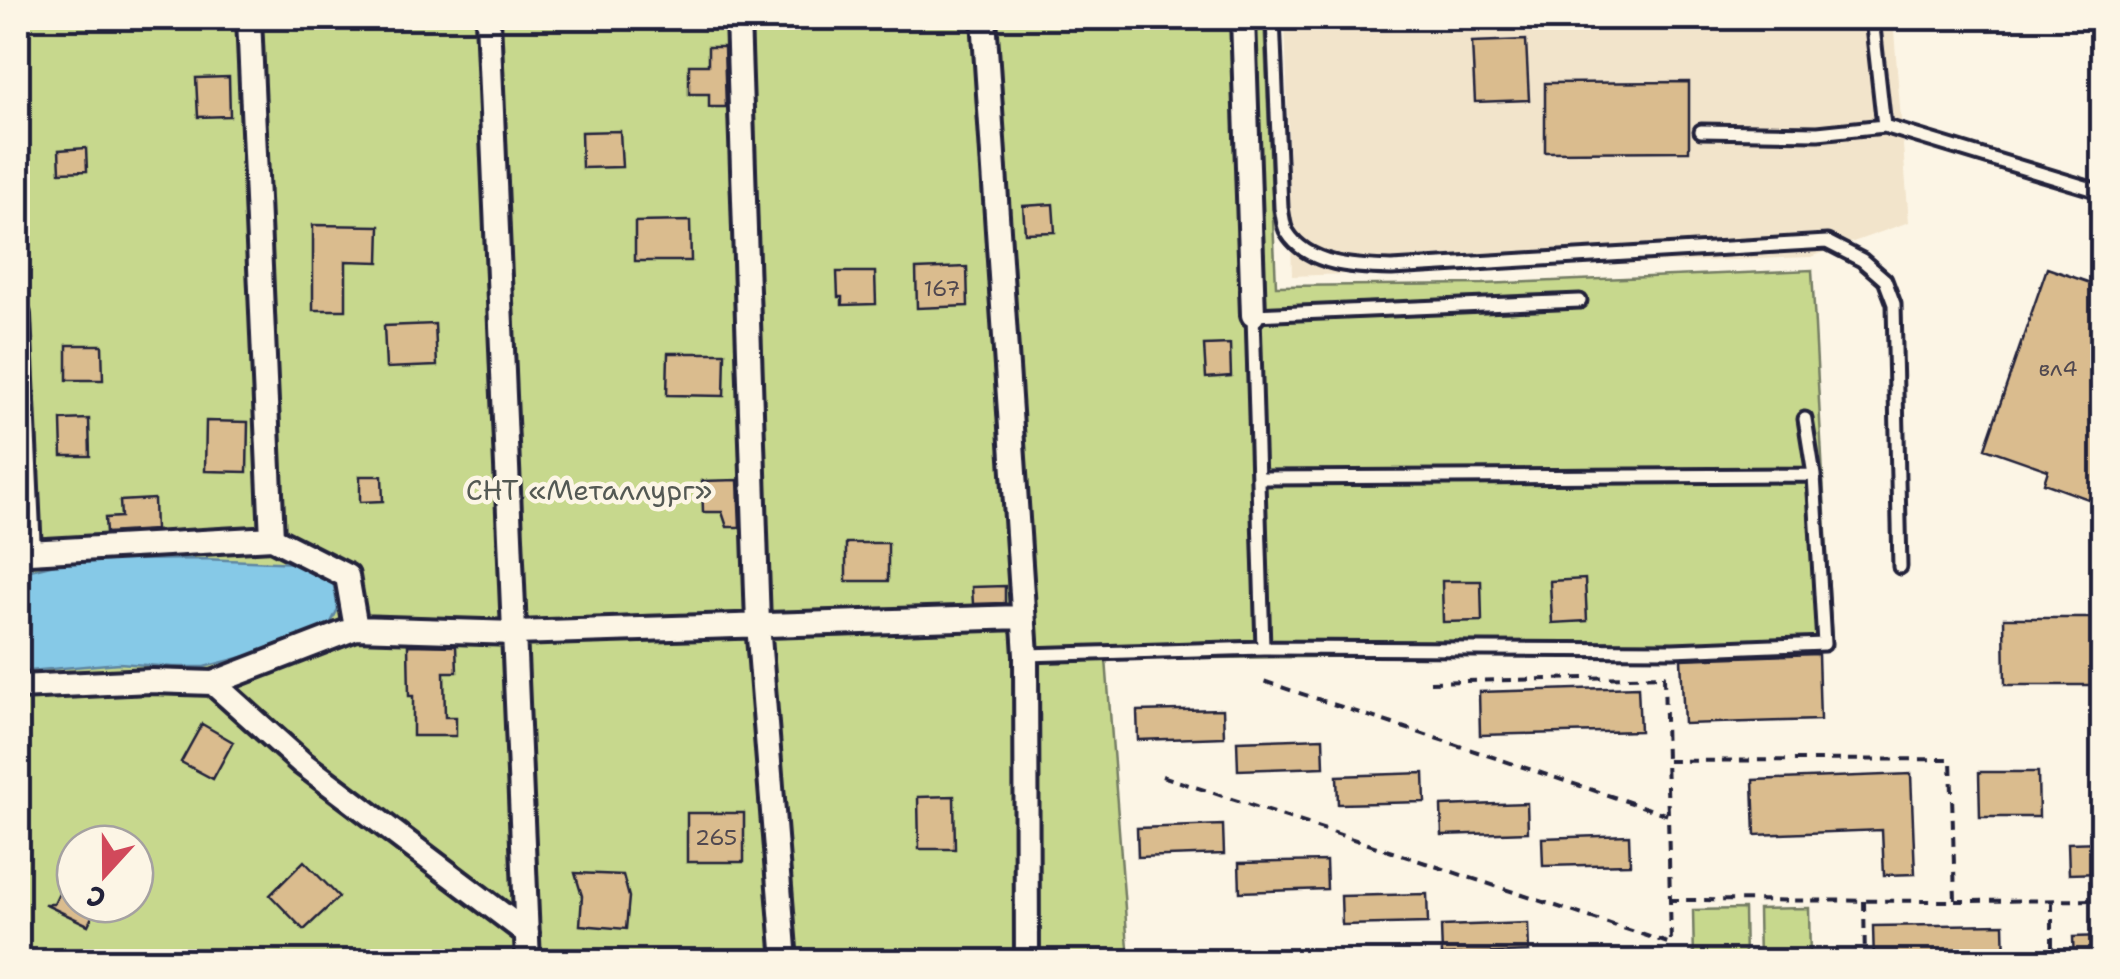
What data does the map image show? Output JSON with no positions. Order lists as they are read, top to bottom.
{
  "parks": ["СНТ «Металлург»"],
  "house_numbers": ["167", "вл4", "265"],
  "north": "bottom"
}
